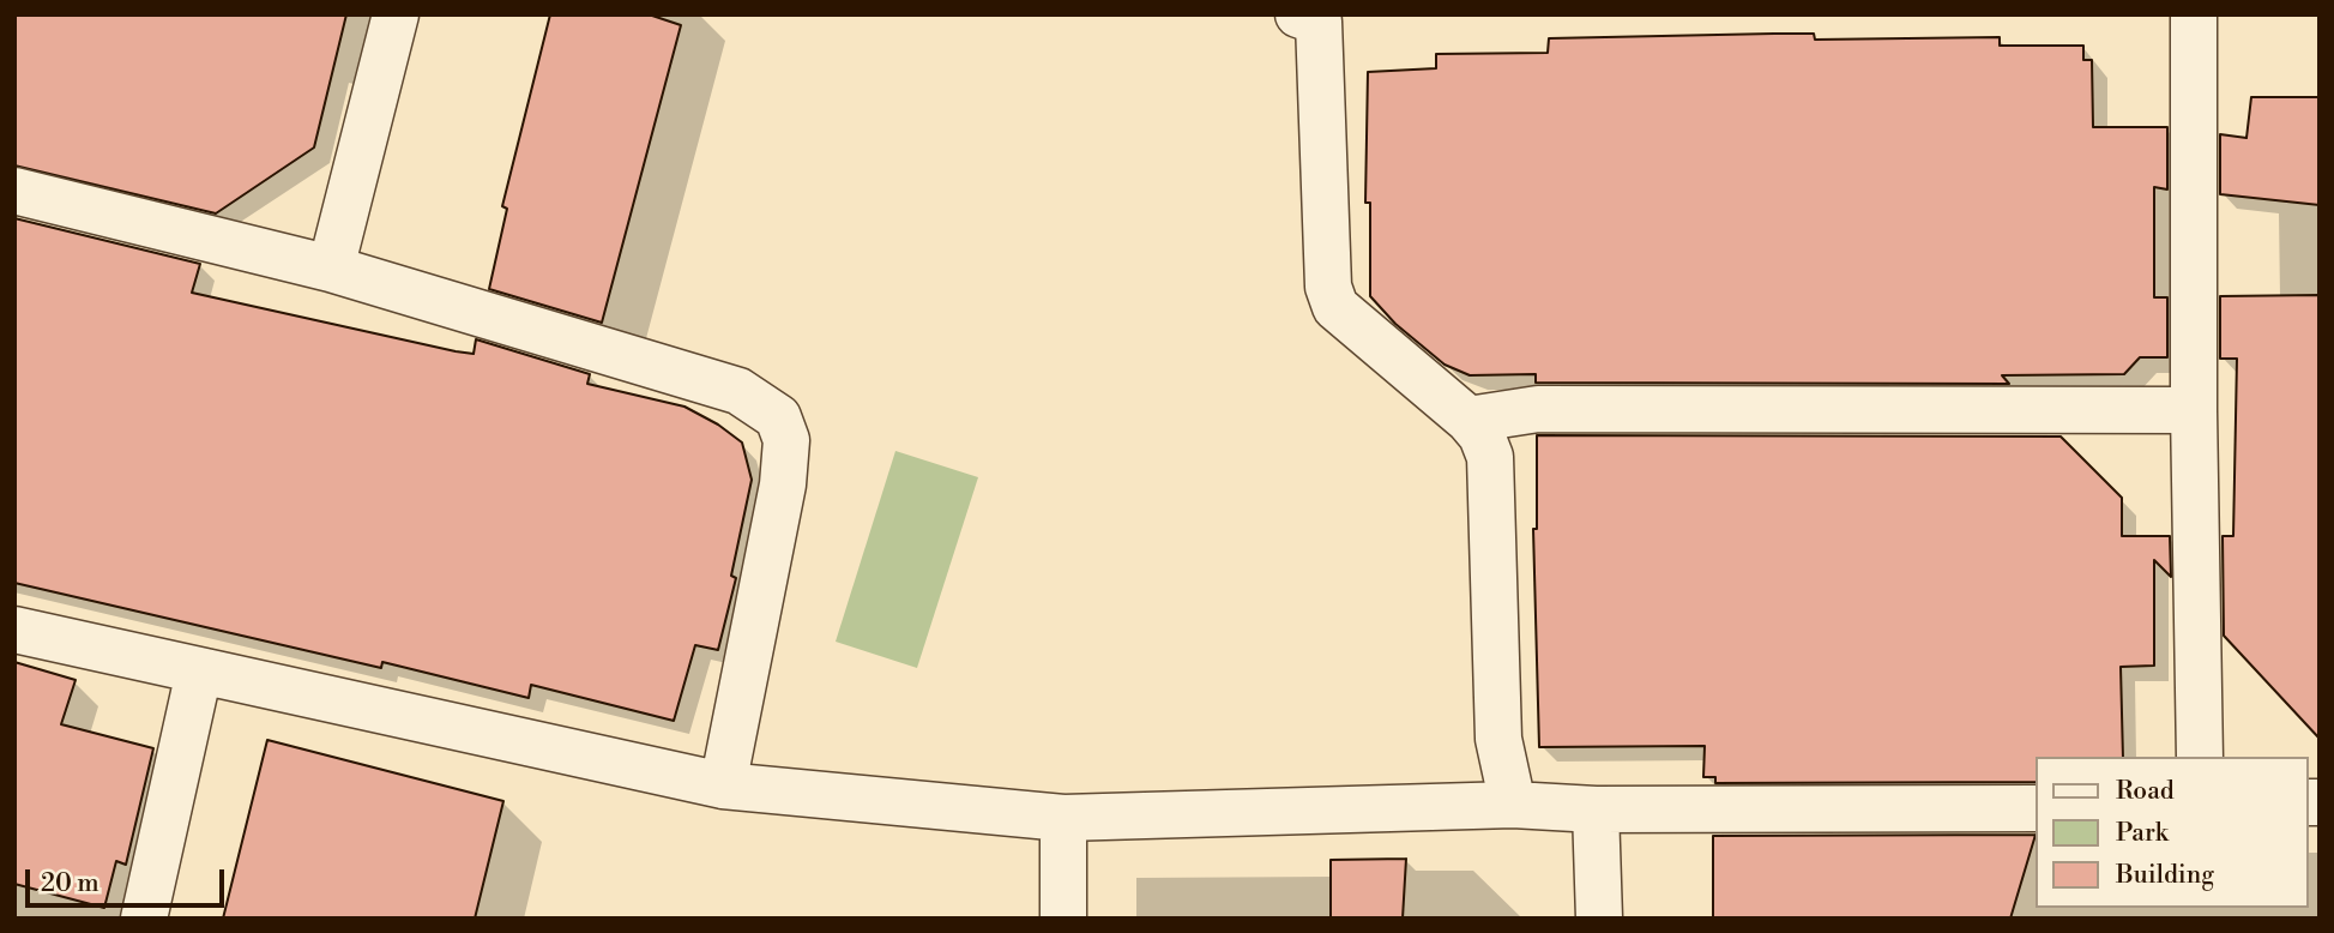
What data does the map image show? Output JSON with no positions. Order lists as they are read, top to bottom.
{
  "legend": ["Road", "Park", "Building"],
  "scale_bar": "20 m"
}
